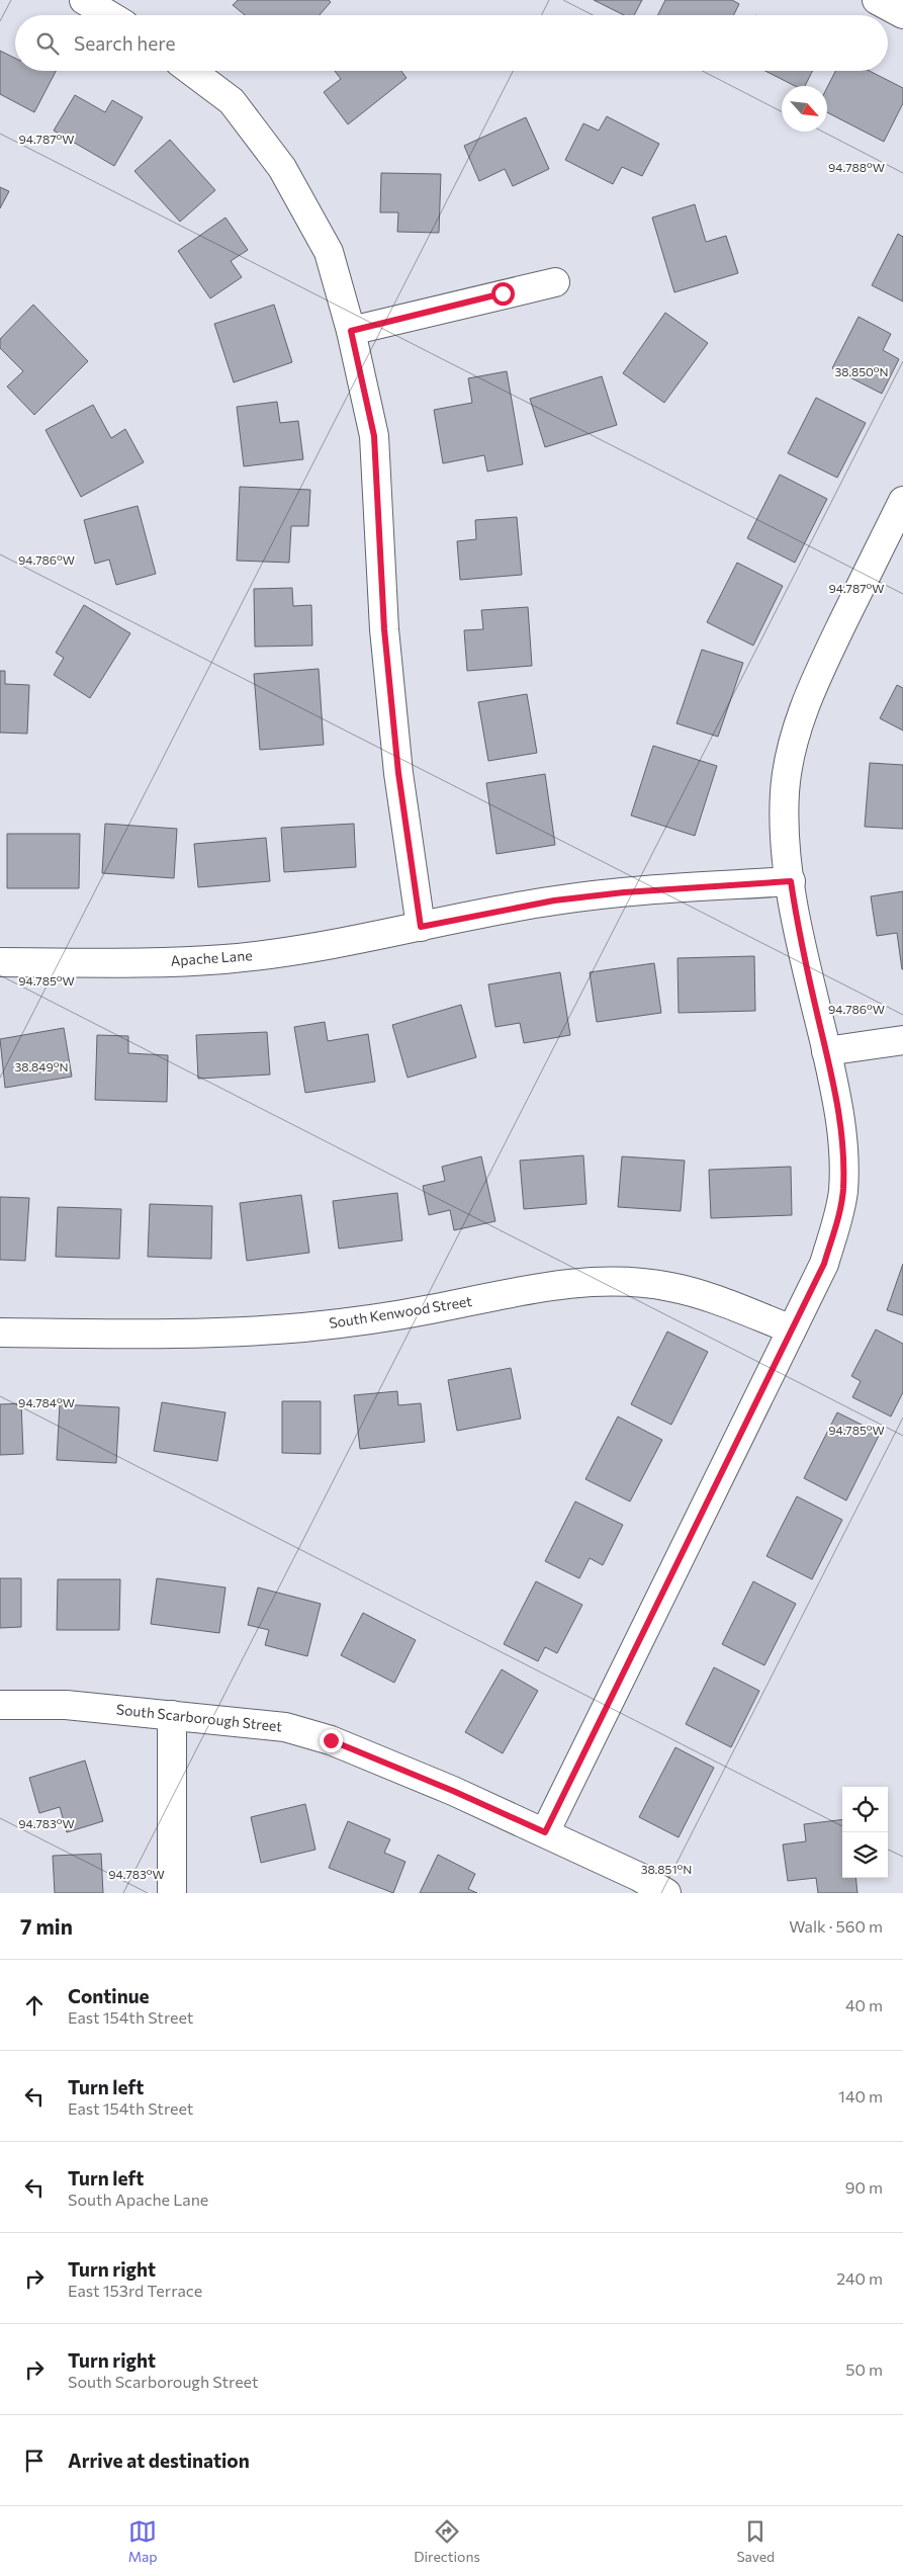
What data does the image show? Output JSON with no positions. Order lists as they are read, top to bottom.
{
  "streets": {
    "street": ["Apache Lane", "South Kenwood Street", "South Scarborough Street"]
  },
  "north": "bottom right",
  "page": {
    "search": "Search here",
    "heading": ["7 min", "Walk · 560 m"],
    "list": [
      ["Continue", "East 154th Street", "40 m"],
      ["Turn left", "East 154th Street", "140 m"],
      ["Turn left", "South Apache Lane", "90 m"],
      ["Turn right", "East 153rd Terrace", "240 m"],
      ["Turn right", "South Scarborough Street", "50 m"],
      "Arrive at destination"
    ],
    "nav": ["Map", "Directions", "Saved"]
  },
  "coordinates": [
    "94.787°W",
    "94.788°W",
    "38.850°N",
    "94.786°W",
    "94.785°W",
    "38.849°N",
    "94.784°W",
    "94.783°W",
    "38.851°N"
  ]
}
